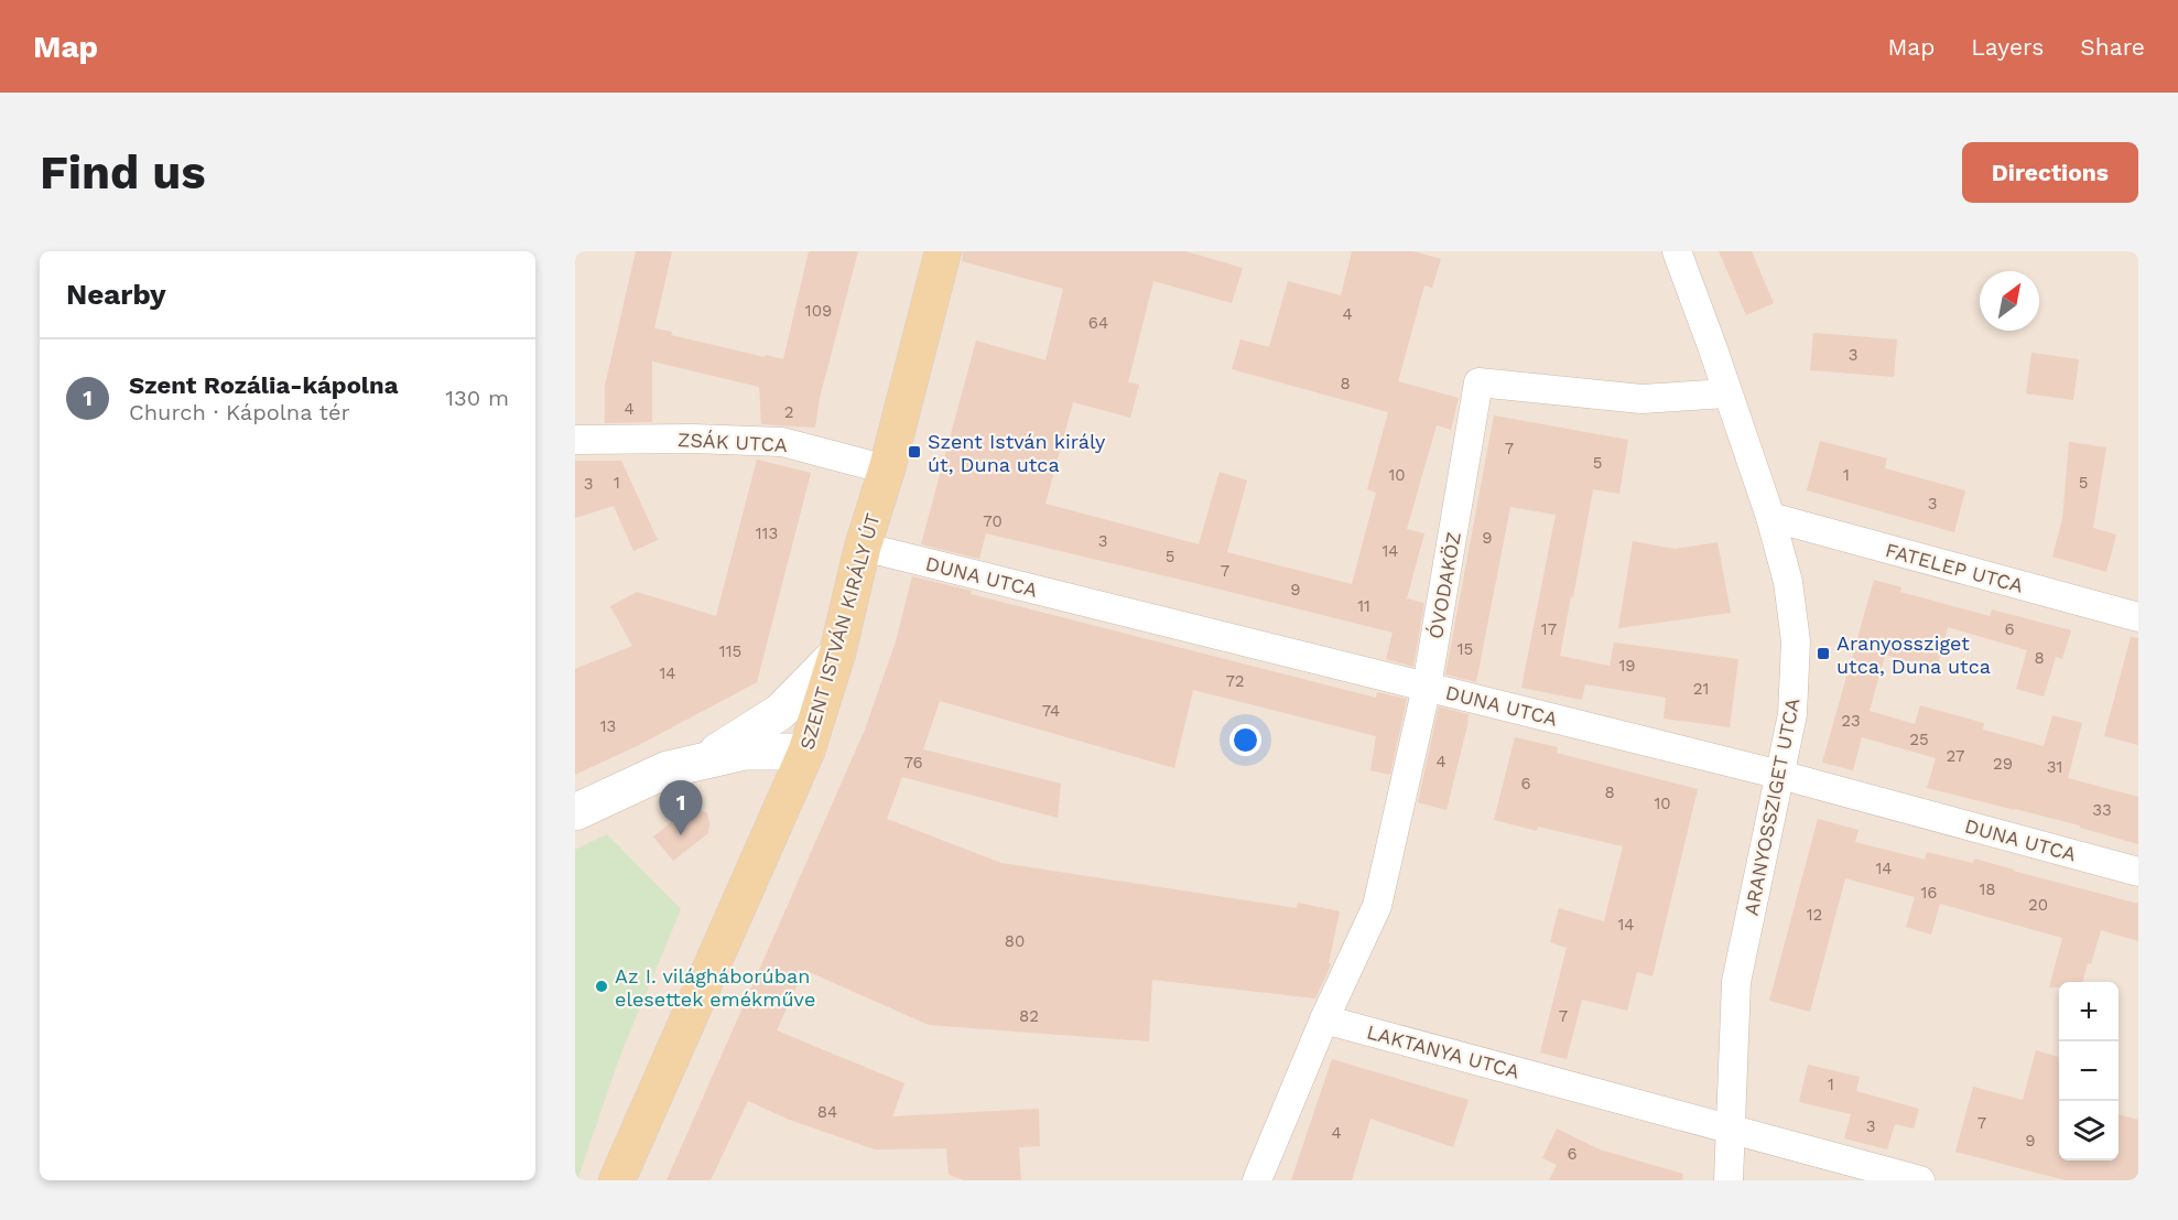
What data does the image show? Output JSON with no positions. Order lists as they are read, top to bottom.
{
  "streets": {
    "main road": ["SZENT ISTVÁN KIRÁLY ÚT"],
    "street": [
      "ZSÁK UTCA",
      "FATELEP UTCA",
      "DUNA UTCA",
      "ÓVODAKÖZ",
      "ARANYOSSZIGET UTCA",
      "LAKTANYA UTCA"
    ]
  },
  "crossings": [
    ["ZSÁK UTCA", "SZENT ISTVÁN KIRÁLY ÚT"],
    ["FATELEP UTCA", "ARANYOSSZIGET UTCA"],
    ["DUNA UTCA", "ÓVODAKÖZ"],
    ["DUNA UTCA", "SZENT ISTVÁN KIRÁLY ÚT"],
    ["DUNA UTCA", "ARANYOSSZIGET UTCA"],
    ["ÓVODAKÖZ", "ARANYOSSZIGET UTCA"],
    ["ÓVODAKÖZ", "LAKTANYA UTCA"],
    ["ARANYOSSZIGET UTCA", "LAKTANYA UTCA"]
  ],
  "places": {
    "transit": ["Szent István király út, Duna utca", "Aranyossziget utca, Duna utca"],
    "other": ["Az I. világháborúban elesettek emékműve"]
  },
  "house_numbers": [
    "109",
    "4",
    "64",
    "3",
    "8",
    "4",
    "2",
    "7",
    "5",
    "10",
    "1",
    "1",
    "5",
    "3",
    "3",
    "70",
    "113",
    "9",
    "3",
    "14",
    "5",
    "7",
    "9",
    "11",
    "17",
    "6",
    "15",
    "115",
    "8",
    "19",
    "14",
    "72",
    "21",
    "74",
    "23",
    "13",
    "25",
    "27",
    "4",
    "76",
    "29",
    "31",
    "6",
    "8",
    "10",
    "33",
    "14",
    "18",
    "16",
    "20",
    "12",
    "14",
    "80",
    "82",
    "7",
    "1",
    "84",
    "7",
    "3",
    "4",
    "9",
    "6"
  ],
  "north": "top right",
  "page": {
    "header": "Map",
    "nav": ["Map", "Layers", "Share"],
    "buttons": "Directions",
    "title": "Find us",
    "heading": "Nearby",
    "list": [
      {
        "mark": "1",
        "name": "Szent Rozália-kápolna",
        "note": "Church · Kápolna tér",
        "value": "130 m"
      }
    ],
    "pins": "1",
    "map_buttons": ["+", "−"]
  }
}
